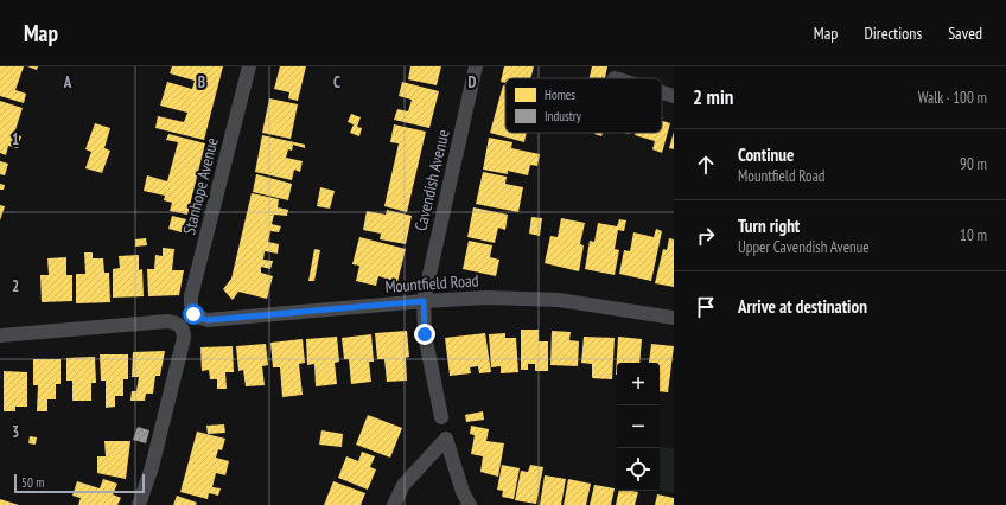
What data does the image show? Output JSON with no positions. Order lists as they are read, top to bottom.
{
  "streets": {
    "street": ["Cavendish Avenue", "Stanhope Avenue", "Mountfield Road"]
  },
  "crossings": [
    ["Cavendish Avenue", "Mountfield Road"],
    ["Stanhope Avenue", "Mountfield Road"]
  ],
  "legend": ["Homes", "Industry"],
  "scale_bar": "50 m",
  "page": {
    "header": "Map",
    "nav": ["Map", "Directions", "Saved"],
    "heading": ["2 min", "Walk · 100 m"],
    "list": [
      ["Continue", "Mountfield Road", "90 m"],
      ["Turn right", "Upper Cavendish Avenue", "10 m"],
      "Arrive at destination"
    ],
    "map_buttons": ["+", "−"],
    "scale": "50 m"
  },
  "grid": {
    "columns": [
      "A",
      "B",
      "C",
      "D"
    ],
    "rows": ["1", "2", "3"]
  }
}
